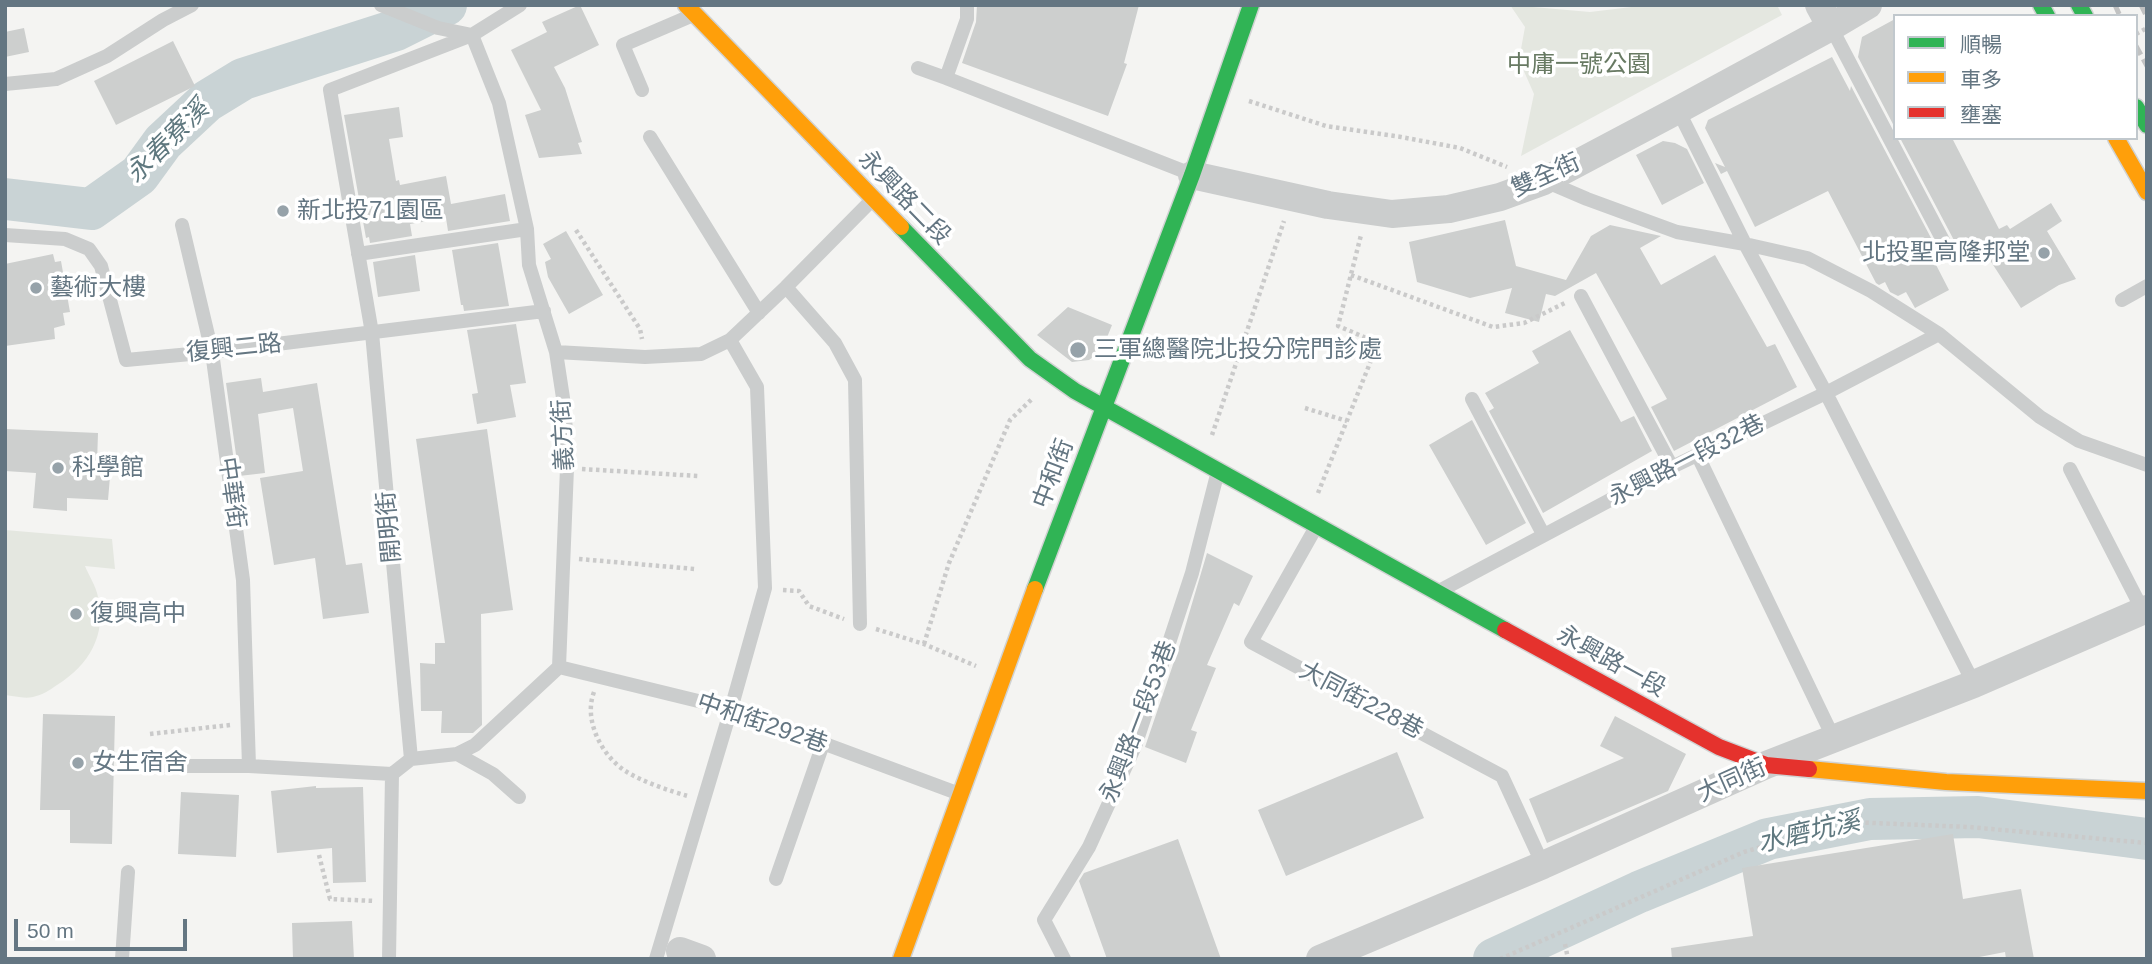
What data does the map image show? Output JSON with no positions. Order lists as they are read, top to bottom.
{
  "streets": {
    "street": [
      "雙全街",
      "永興路二段",
      "中和街",
      "永興路一段",
      "大同街"
    ],
    "lane": [
      "復興二路",
      "義方街",
      "永興路一段32巷",
      "中華街",
      "開明街",
      "大同街228巷",
      "永興路一段53巷",
      "中和街292巷"
    ]
  },
  "crossings": [
    ["雙全街", "中和街"],
    ["永興路二段", "中和街"],
    ["永興路二段", "永興路一段"],
    ["復興二路", "義方街"],
    ["復興二路", "中華街"],
    ["復興二路", "開明街"],
    ["義方街", "開明街"],
    ["義方街", "中和街292巷"],
    ["永興路一段32巷", "永興路一段"],
    ["中和街", "永興路一段"],
    ["中和街", "中和街292巷"],
    ["永興路一段", "大同街228巷"],
    ["永興路一段", "永興路一段53巷"],
    ["永興路一段", "大同街"],
    ["大同街228巷", "大同街"]
  ],
  "water": ["永春寮溪", "水磨坑溪"],
  "parks": ["中庸一號公園"],
  "places": [
    "新北投71園區",
    "北投聖高隆邦堂",
    "藝術大樓",
    "三軍總醫院北投分院門診處",
    "科學館",
    "復興高中",
    "女生宿舍"
  ],
  "legend": ["順暢", "車多", "壅塞"],
  "scale_bar": "50 m"
}
